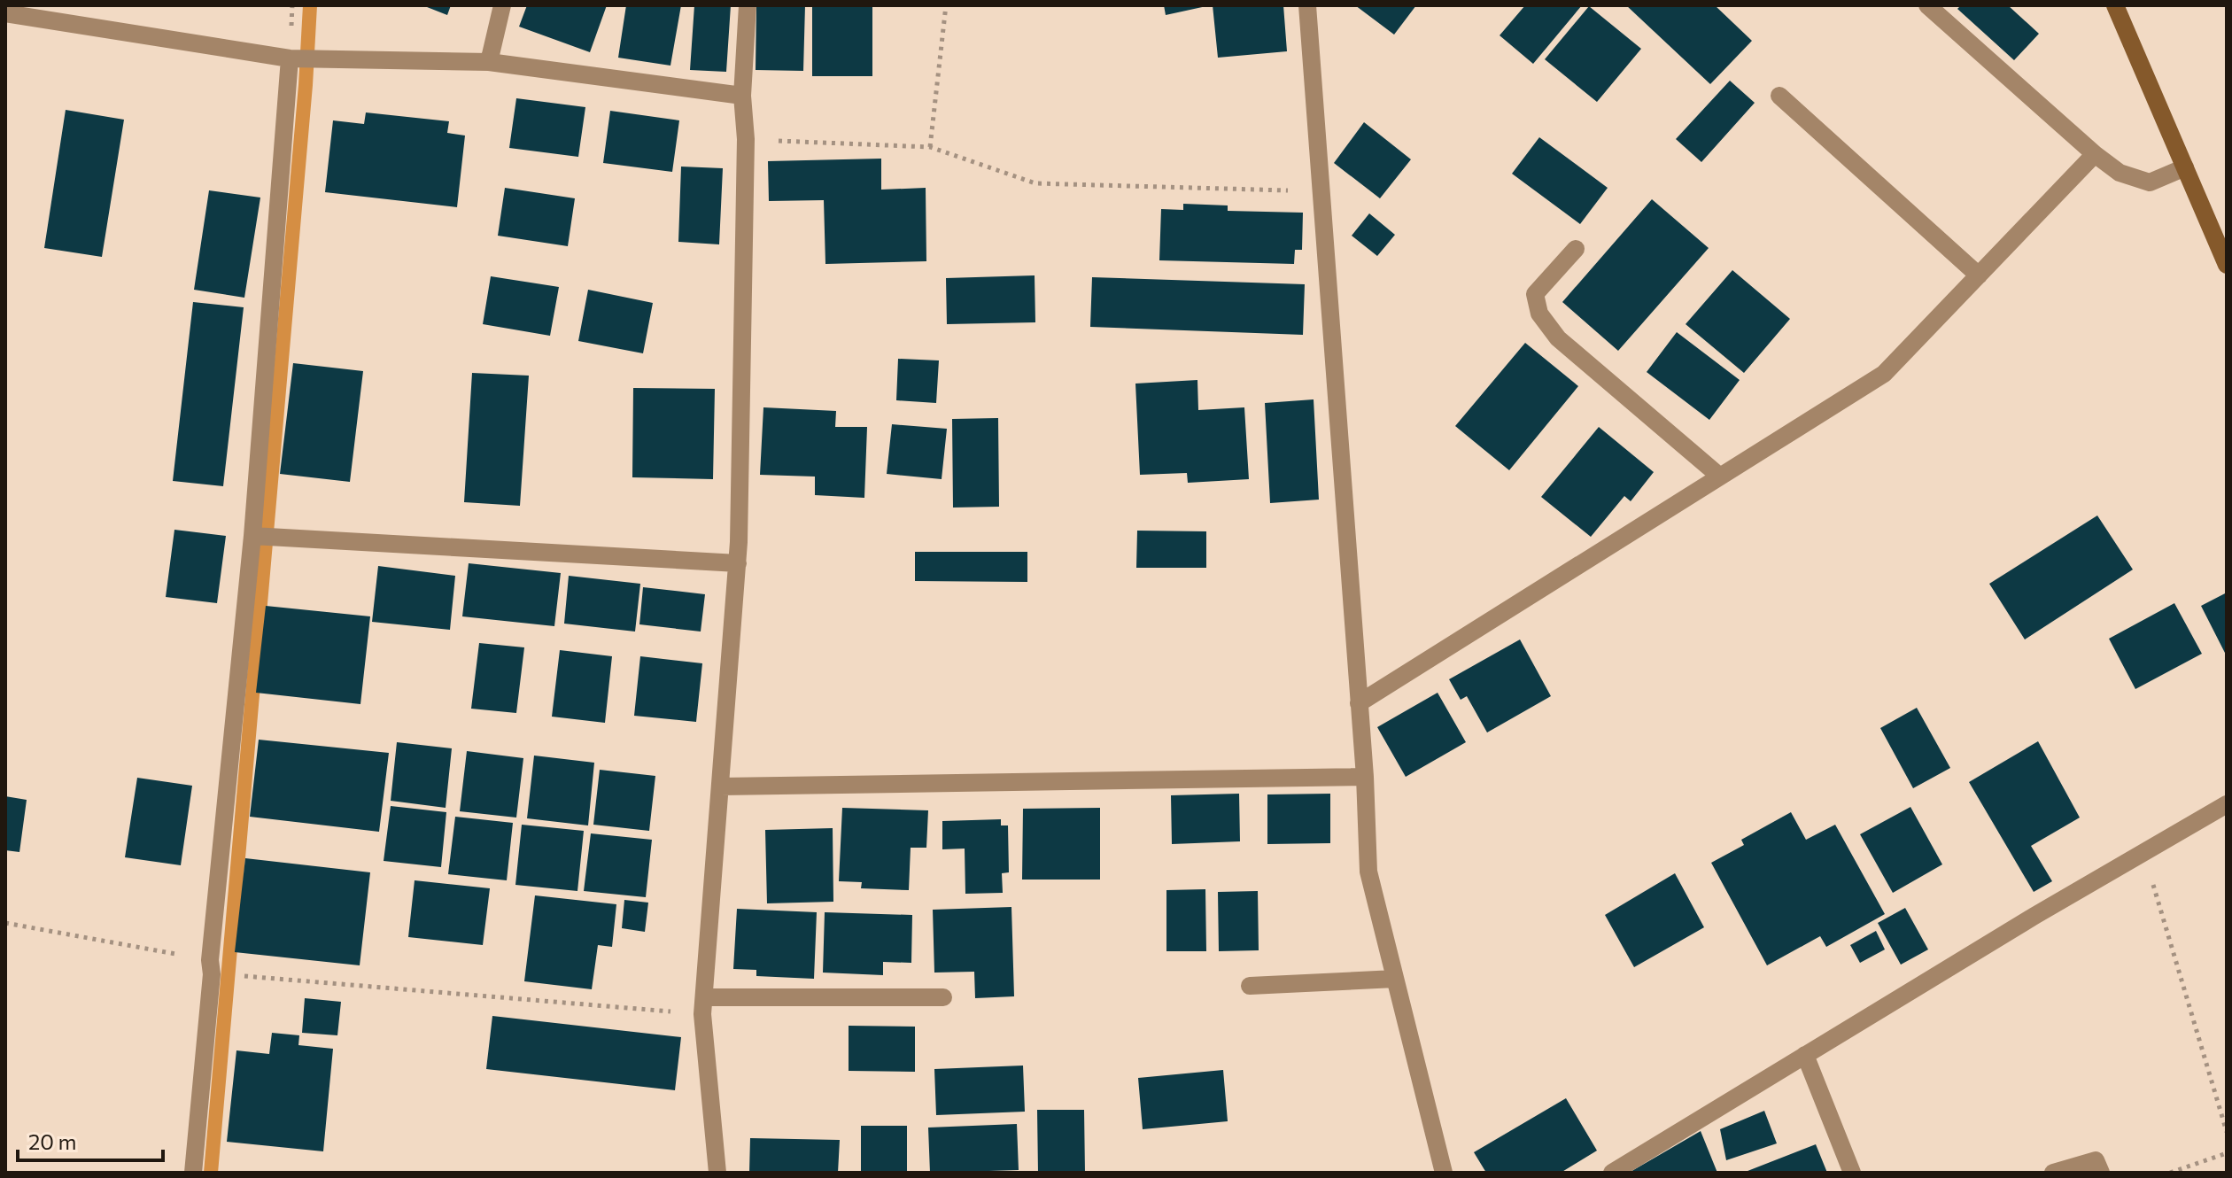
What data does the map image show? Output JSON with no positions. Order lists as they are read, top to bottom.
{
  "scale_bar": "20 m"
}
